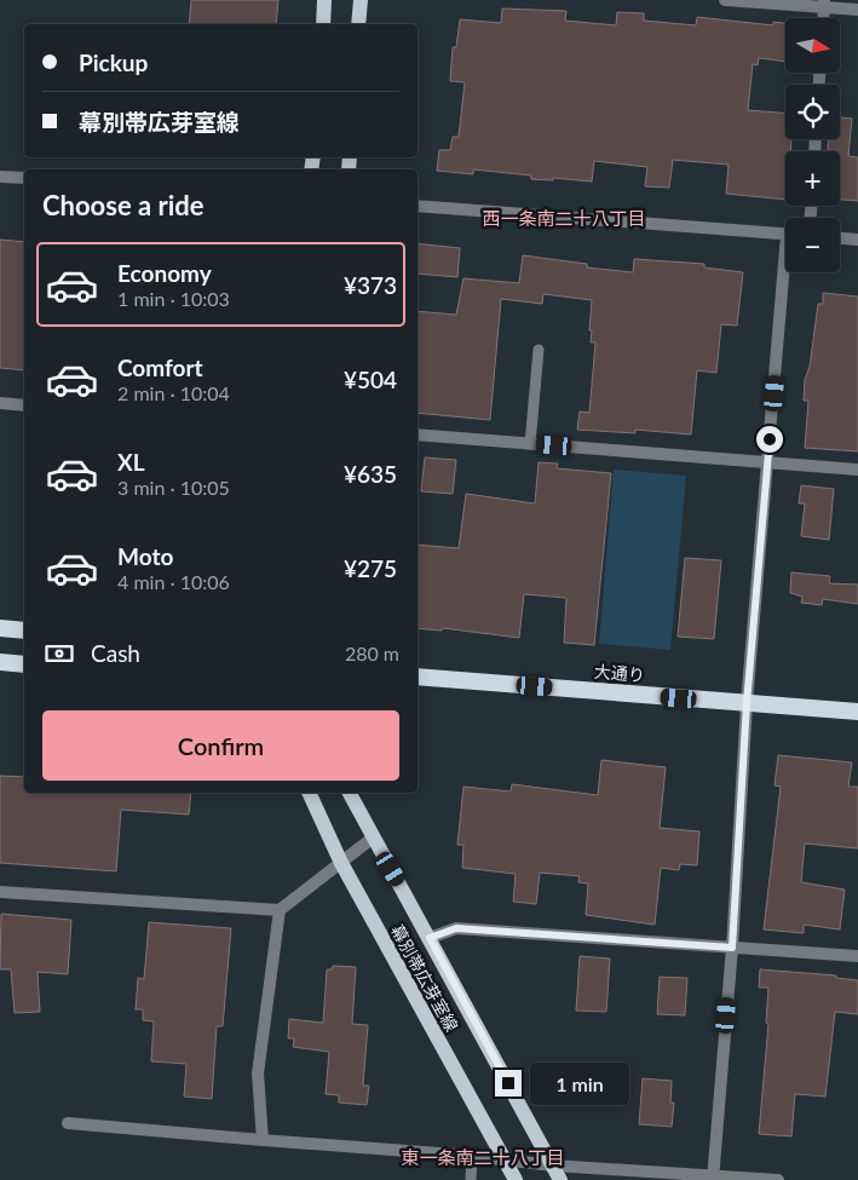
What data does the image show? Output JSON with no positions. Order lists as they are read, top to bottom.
{
  "streets": {
    "highway": ["大通り"],
    "main road": ["幕別帯広芽室線"]
  },
  "districts": ["西一条南二十八丁目", "東一条南二十八丁目"],
  "north": "right",
  "page": {
    "map_buttons": ["+", "−"],
    "banner": ["Pickup", "幕別帯広芽室線"],
    "heading": "Choose a ride",
    "list": [
      {
        "name": "Economy",
        "note": "1 min · 10:03",
        "value": "¥373"
      },
      {
        "name": "Comfort",
        "note": "2 min · 10:04",
        "value": "¥504"
      },
      {
        "name": "XL",
        "note": "3 min · 10:05",
        "value": "¥635"
      },
      {
        "name": "Moto",
        "note": "4 min · 10:06",
        "value": "¥275"
      }
    ],
    "pay": ["Cash", "280 m"],
    "buttons": "Confirm",
    "bubble": "1 min"
  }
}
